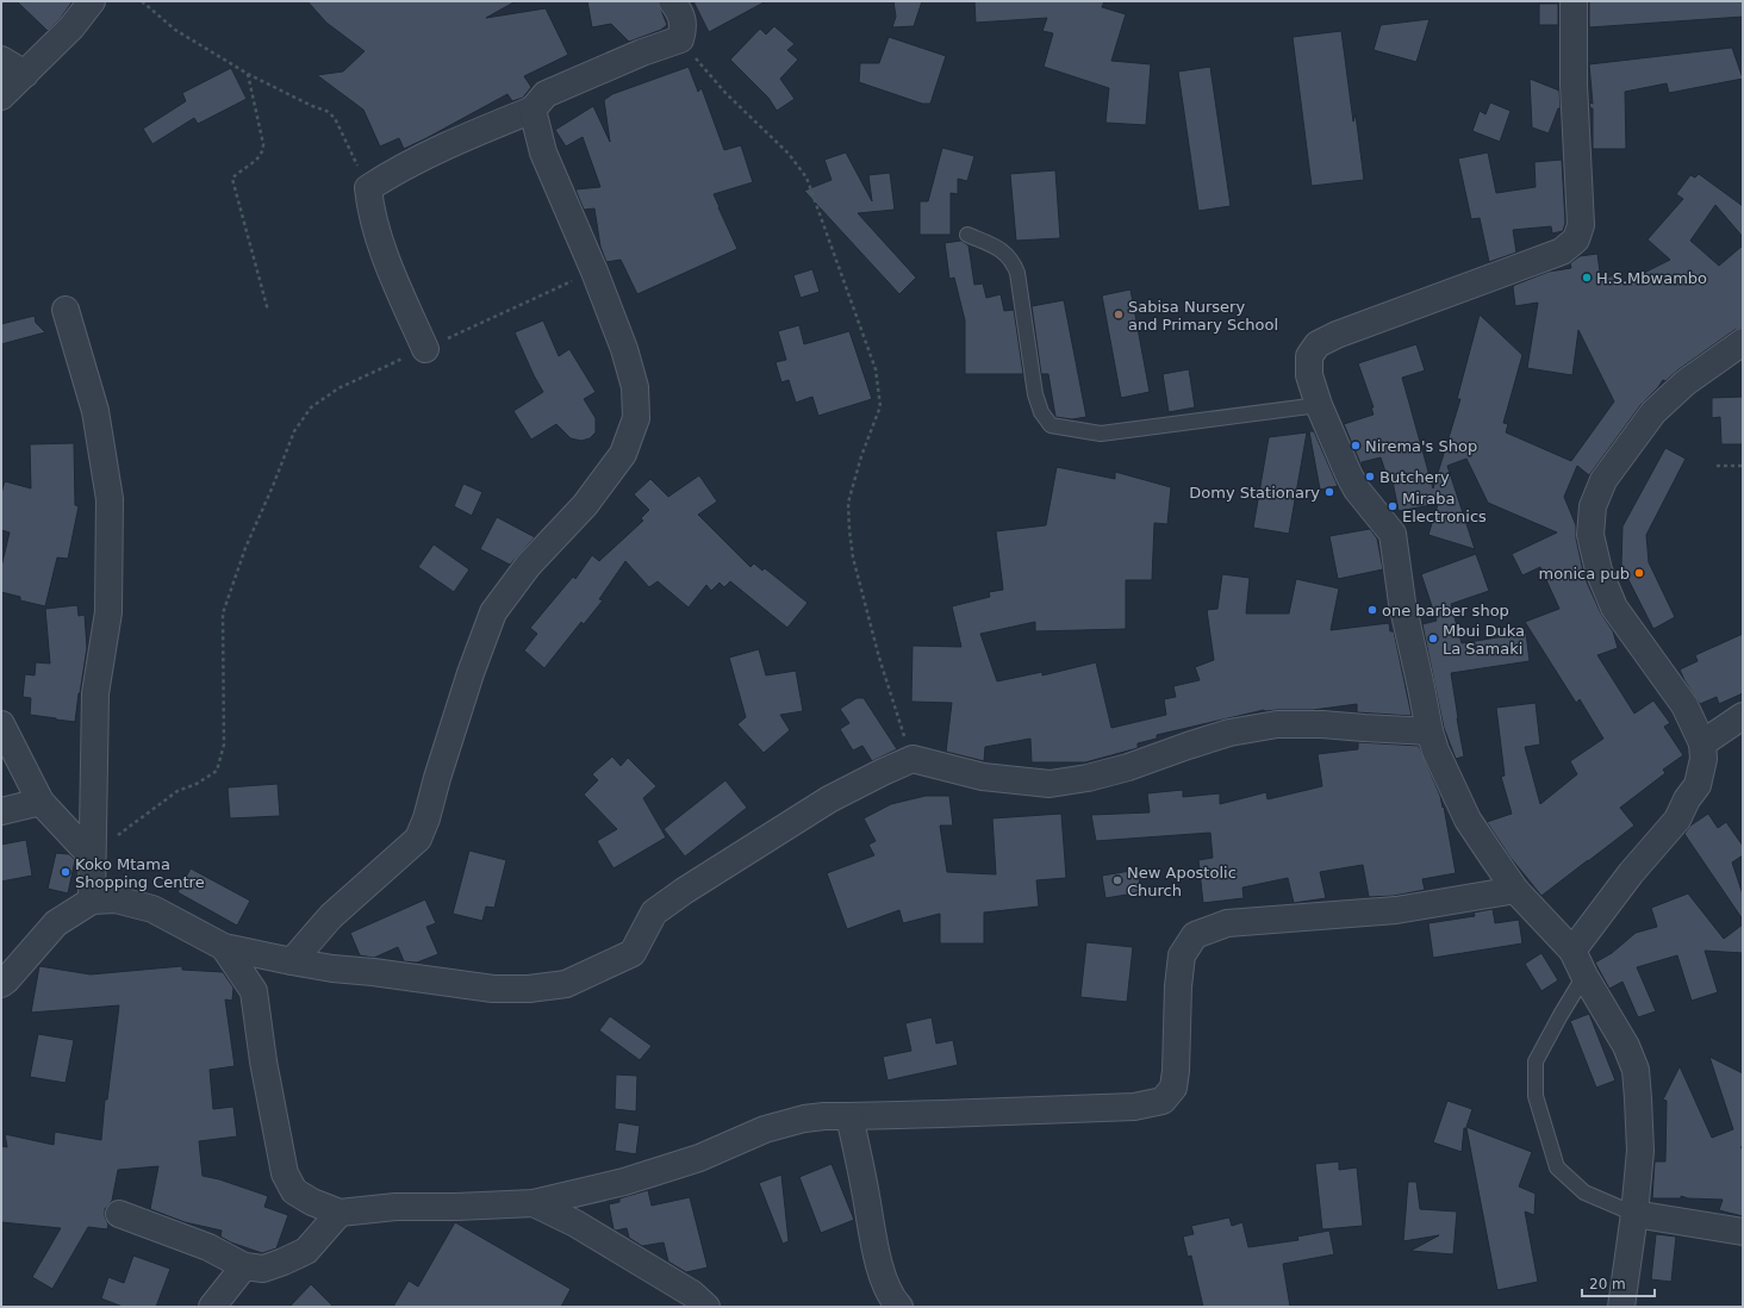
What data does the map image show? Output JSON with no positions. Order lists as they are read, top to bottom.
{
  "places": [
    "H.S.Mbwambo",
    "Sabisa Nursery and Primary School",
    "Nirema's Shop",
    "Butchery",
    "Domy Stationary",
    "Miraba Electronics",
    "monica pub",
    "one barber shop",
    "Mbui Duka La Samaki",
    "Koko Mtama Shopping Centre",
    "New Apostolic Church"
  ],
  "scale_bar": "20 m"
}
